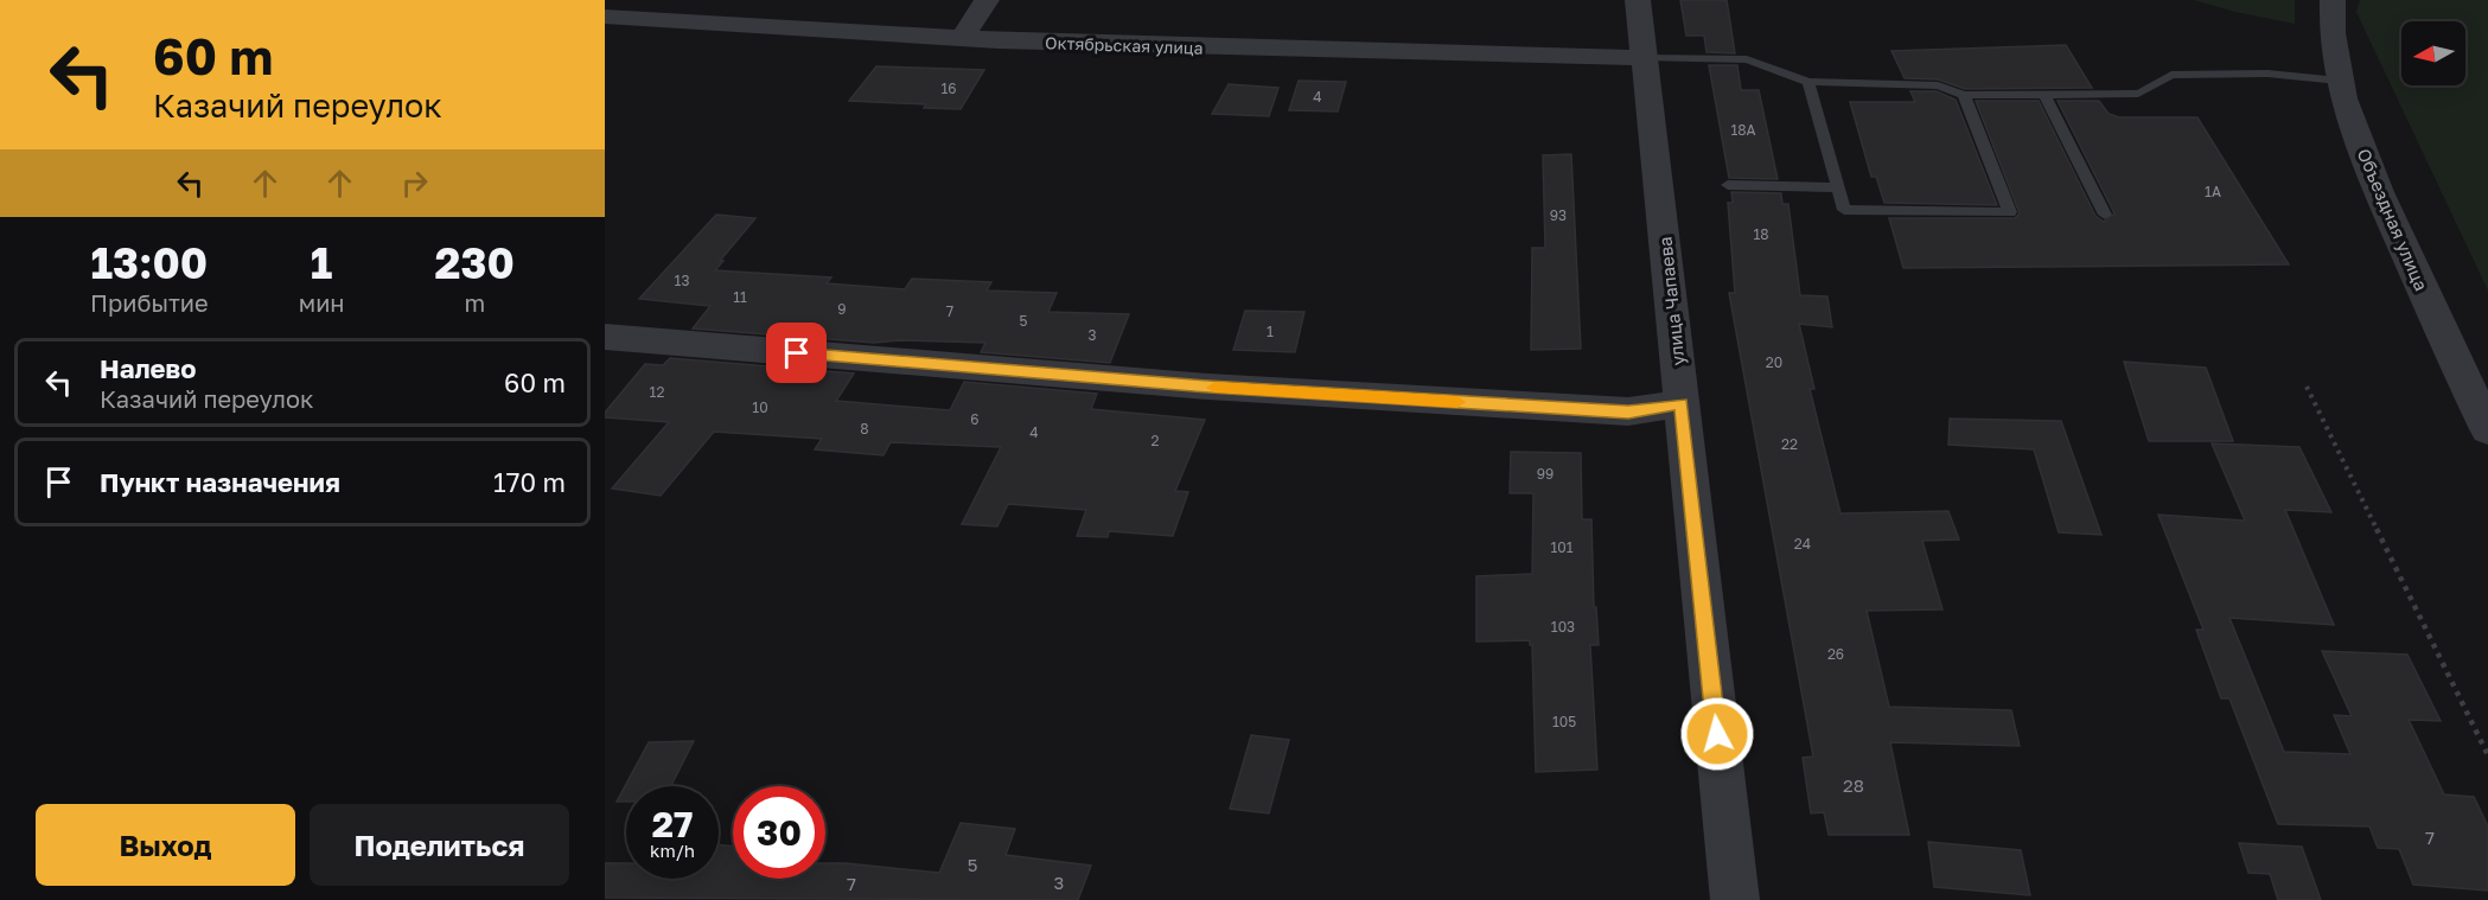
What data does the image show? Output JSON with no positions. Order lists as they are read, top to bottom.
{
  "streets": {
    "street": ["Октябрьская улица", "Объездная улица", "улица Чапаева"]
  },
  "crossings": [
    ["Октябрьская улица", "улица Чапаева"]
  ],
  "house_numbers": [
    "16",
    "4",
    "18А",
    "1А",
    "93",
    "18",
    "13",
    "11",
    "9",
    "7",
    "5",
    "1",
    "3",
    "20",
    "12",
    "10",
    "6",
    "8",
    "4",
    "2",
    "22",
    "99",
    "24",
    "101",
    "103",
    "26",
    "105",
    "28",
    "7",
    "5",
    "3",
    "7"
  ],
  "north": "left",
  "page": {
    "turn": ["60 m", "Казачий переулок"],
    "eta": [
      "13:00",
      "Прибытие",
      "1",
      "мин",
      "230",
      "m"
    ],
    "list": [
      {
        "name": "Налево",
        "note": "Казачий переулок",
        "value": "60 m"
      },
      {
        "name": "Пункт назначения",
        "value": "170 m"
      }
    ],
    "speed": "27 km/h",
    "limit": "30",
    "buttons": ["Выход", "Поделиться"]
  }
}
